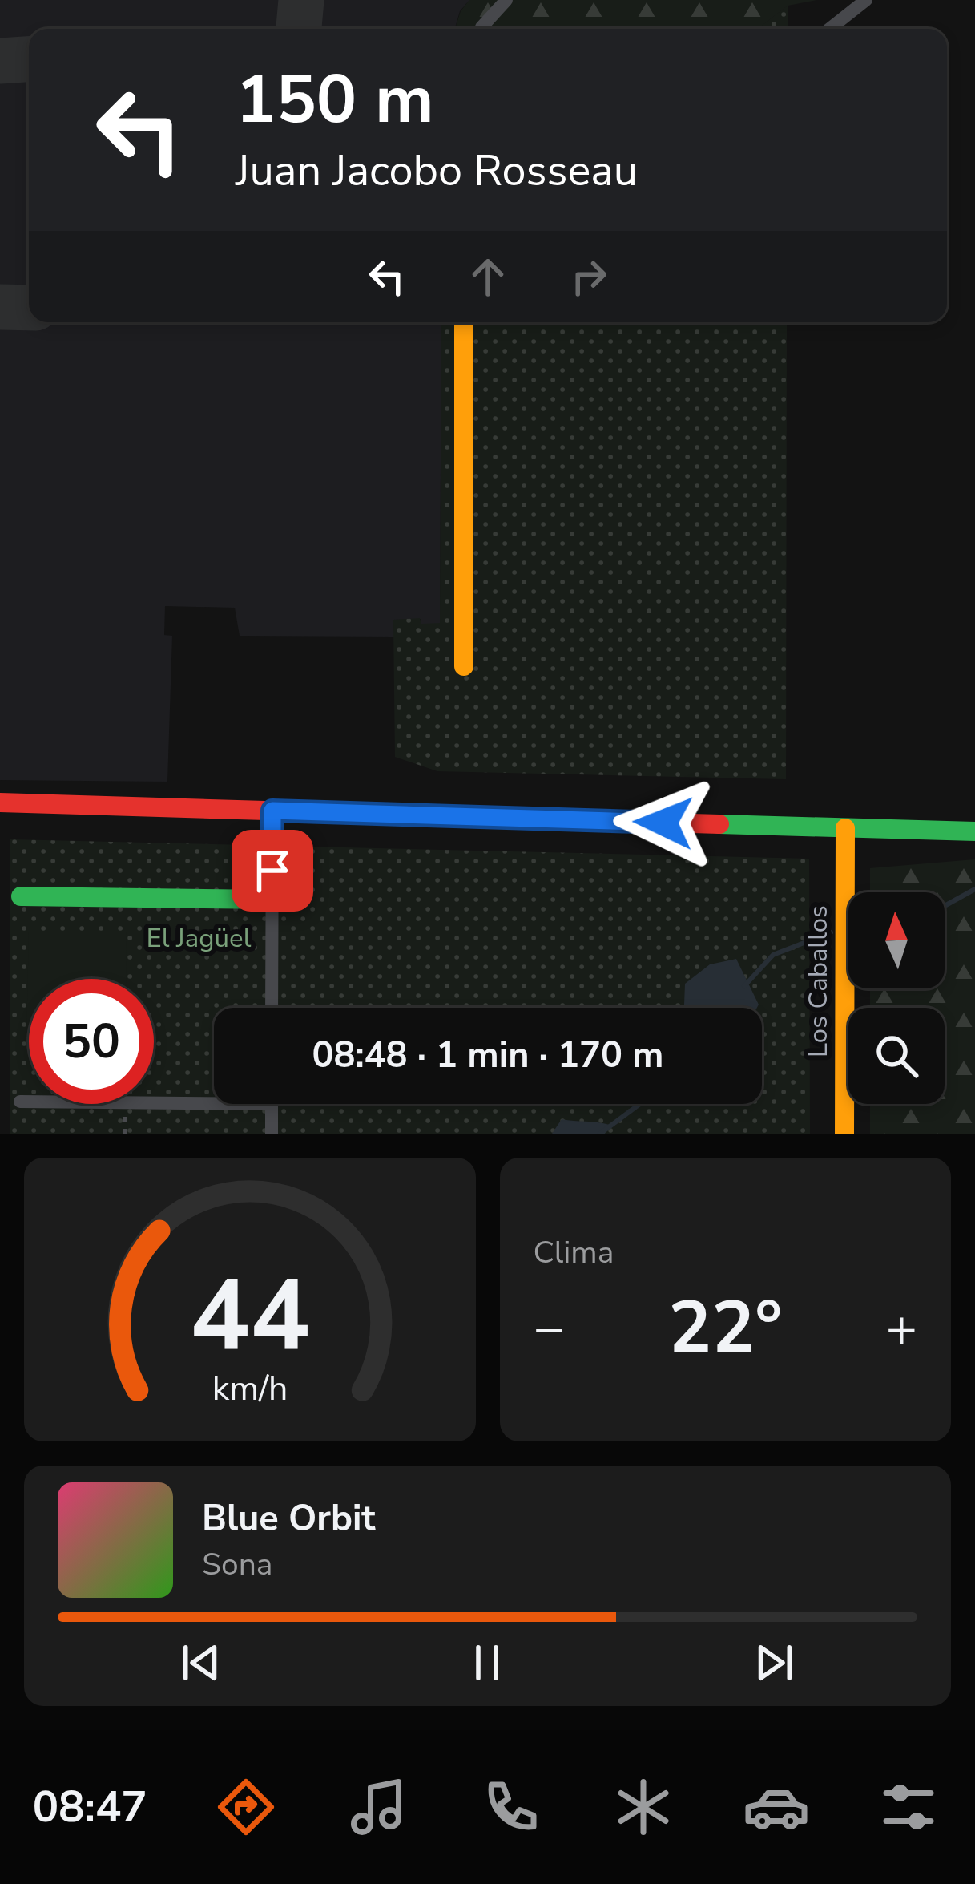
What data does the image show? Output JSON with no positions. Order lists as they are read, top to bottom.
{
  "streets": {
    "main road": ["Los Caballos"]
  },
  "parks": ["El Jagüel"],
  "north": "top",
  "page": {
    "turn": ["150 m", "Juan Jacobo Rosseau"],
    "limit": "50",
    "trip": "08:48 · 1 min · 170 m",
    "tile": "Clima",
    "heat": ["−", "22°", "+"],
    "song": ["Blue Orbit", "Sona"],
    "tabs": "08:47",
    "gauge": ["44", "km/h"]
  }
}
